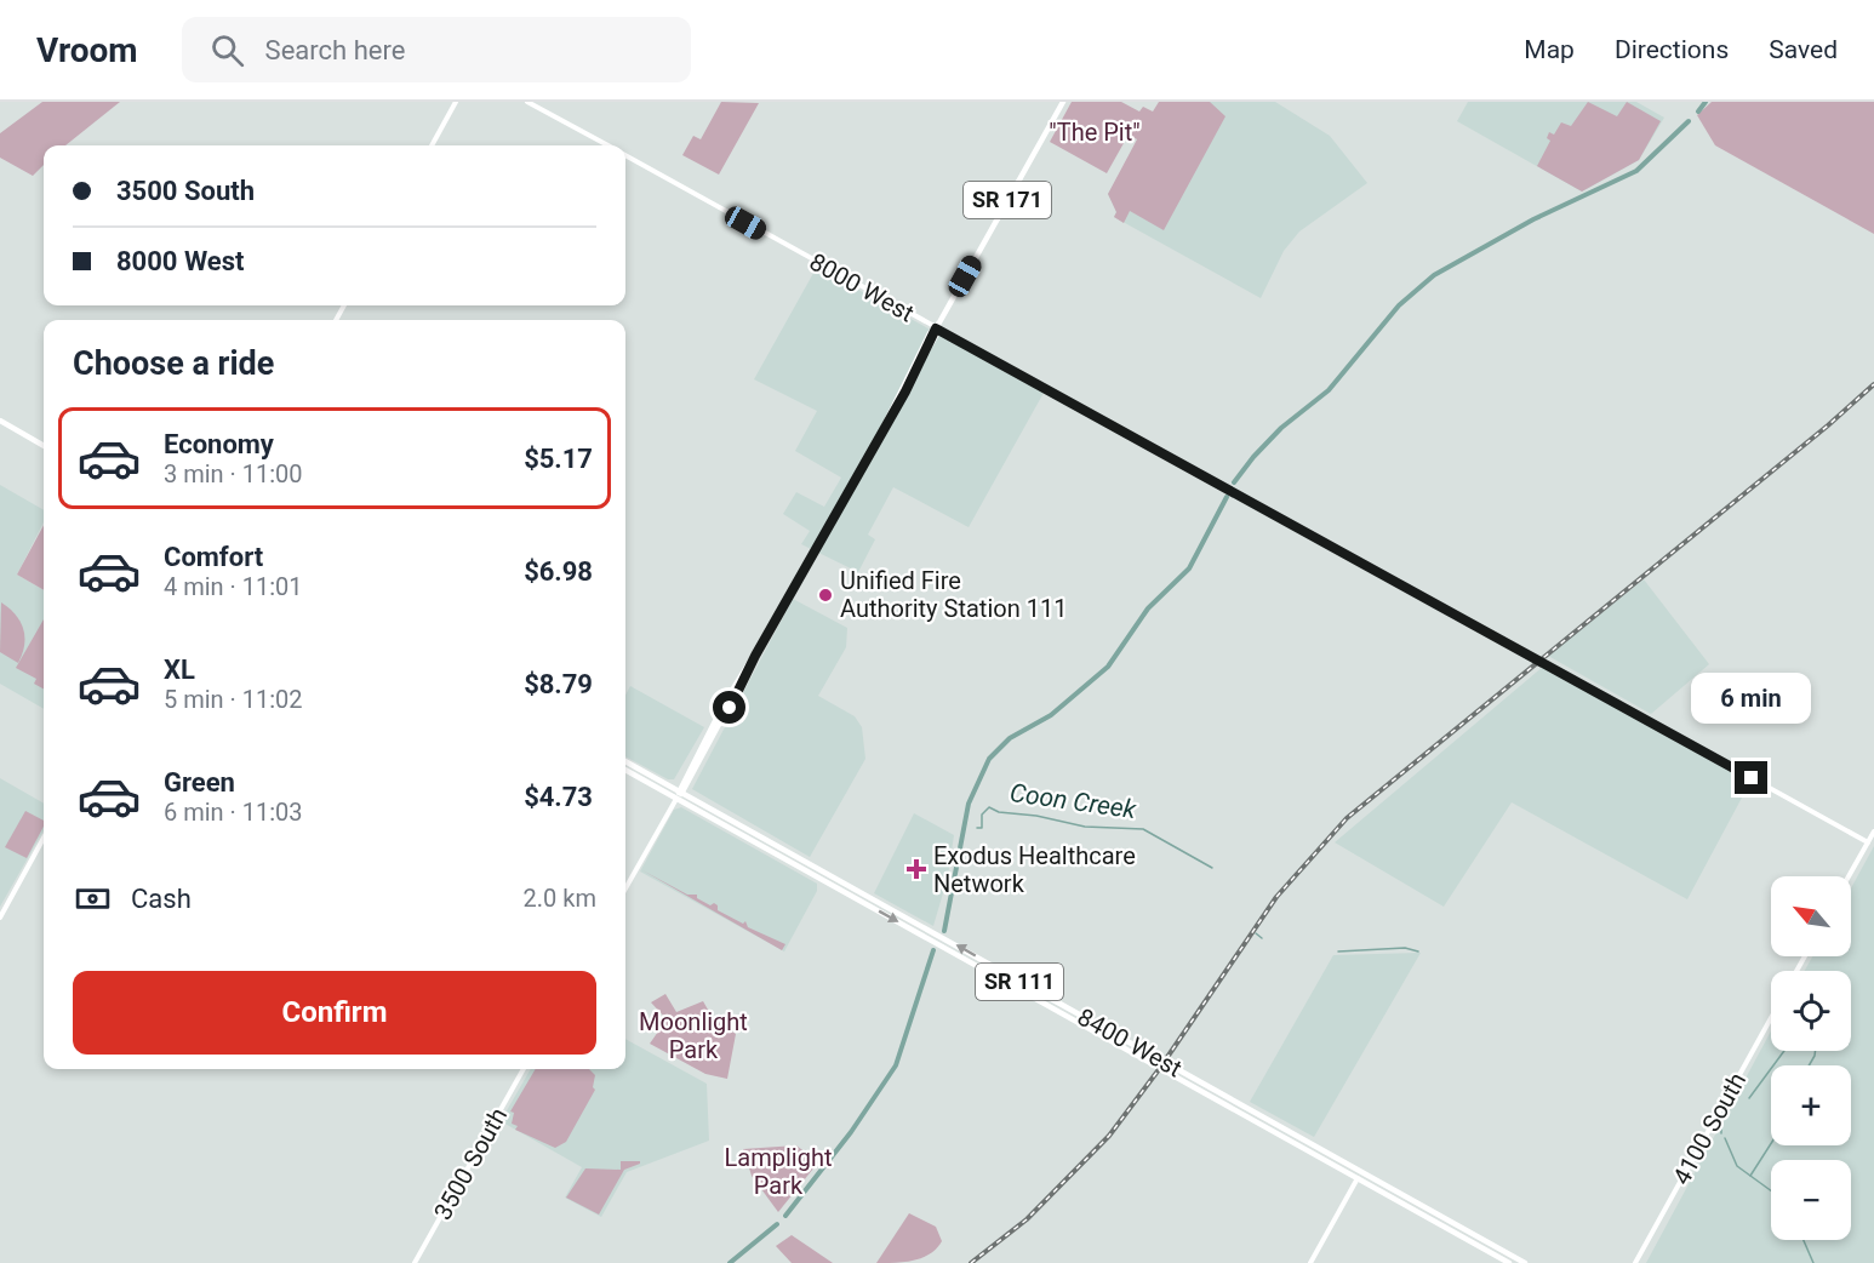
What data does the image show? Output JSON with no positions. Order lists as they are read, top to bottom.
{
  "streets": {
    "main road": ["SR 171", "SR 111", "8400 West"],
    "street": ["8000 West", "4100 South", "3500 South"]
  },
  "crossings": [
    ["SR 171", "8000 West"],
    ["SR 171", "8400 West"]
  ],
  "water": ["Coon Creek"],
  "parks": ["\"The Pit\"", "Moonlight Park", "Lamplight Park"],
  "places": {
    "other": ["Unified Fire Authority Station 111"],
    "health": ["Exodus Healthcare Network"]
  },
  "north": "top left",
  "page": {
    "header": "Vroom",
    "search": "Search here",
    "nav": ["Map", "Directions", "Saved"],
    "banner": ["3500 South", "8000 West"],
    "heading": "Choose a ride",
    "list": [
      {
        "name": "Economy",
        "note": "3 min · 11:00",
        "value": "$5.17"
      },
      {
        "name": "Comfort",
        "note": "4 min · 11:01",
        "value": "$6.98"
      },
      {
        "name": "XL",
        "note": "5 min · 11:02",
        "value": "$8.79"
      },
      {
        "name": "Green",
        "note": "6 min · 11:03",
        "value": "$4.73"
      }
    ],
    "bubble": "6 min",
    "pay": ["Cash", "2.0 km"],
    "map_buttons": ["+", "−"],
    "buttons": "Confirm"
  }
}
